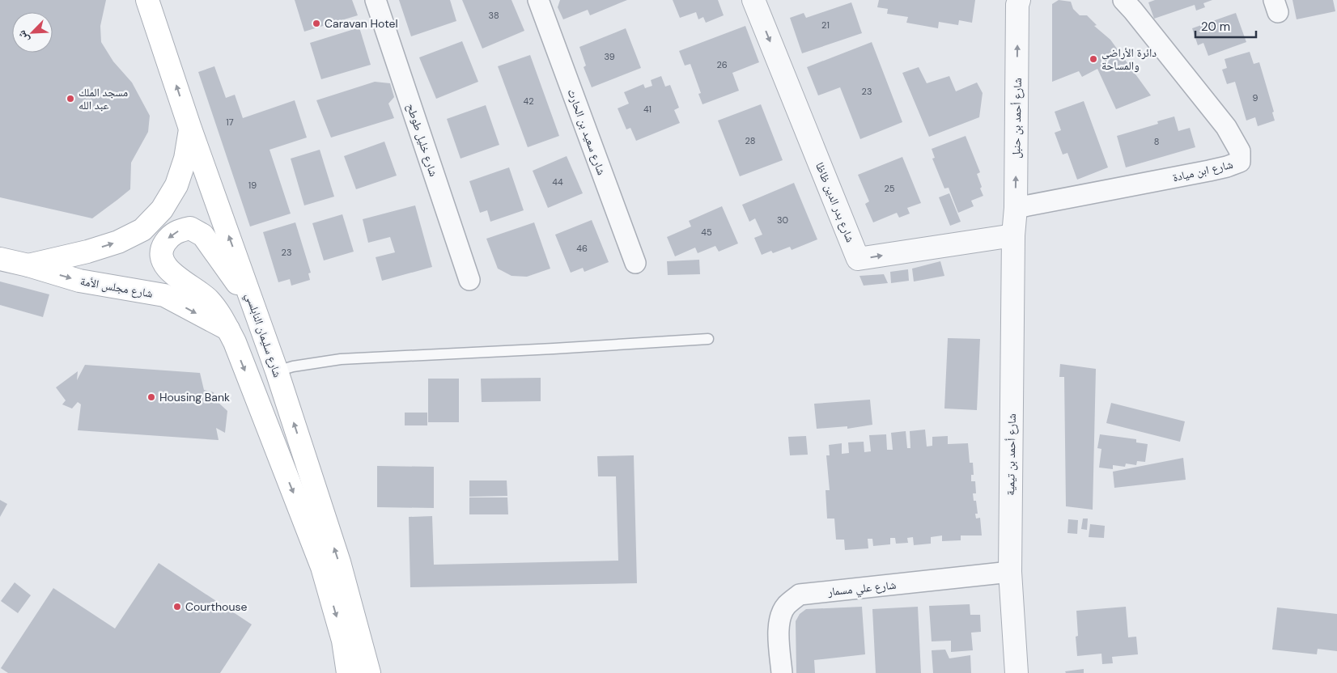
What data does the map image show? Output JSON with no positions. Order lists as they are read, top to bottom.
{
  "streets": {
    "main road": ["شارع مجلس الأمة", "شارع سليمان النابلسي"],
    "street": [
      "شارع أحمد بن حنبل",
      "شارع سعيد بن الحارث",
      "شارع خليل طوطح",
      "شارع ابن ميادة",
      "شارع بدر الدين ظاظا",
      "شارع أحمد بن تيمية",
      "شارع علي مسمار"
    ]
  },
  "crossings": [
    ["شارع أحمد بن حنبل", "شارع ابن ميادة"],
    ["شارع أحمد بن حنبل", "شارع بدر الدين ظاظا"],
    ["شارع أحمد بن حنبل", "شارع أحمد بن تيمية"],
    ["شارع بدر الدين ظاظا", "شارع أحمد بن تيمية"],
    ["شارع أحمد بن تيمية", "شارع علي مسمار"]
  ],
  "one_way": ["شارع أحمد بن حنبل", "شارع بدر الدين ظاظا", "شارع مجلس الأمة"],
  "places": [
    "Caravan Hotel",
    "دائرة الأراضي والمساحة",
    "مسجد الملك عبد الله",
    "Housing Bank",
    "Courthouse"
  ],
  "house_numbers": [
    "38",
    "21",
    "39",
    "26",
    "23",
    "9",
    "42",
    "41",
    "17",
    "28",
    "8",
    "44",
    "19",
    "25",
    "30",
    "45",
    "46",
    "23"
  ],
  "scale_bar": "20 m",
  "north": "bottom left"
}
